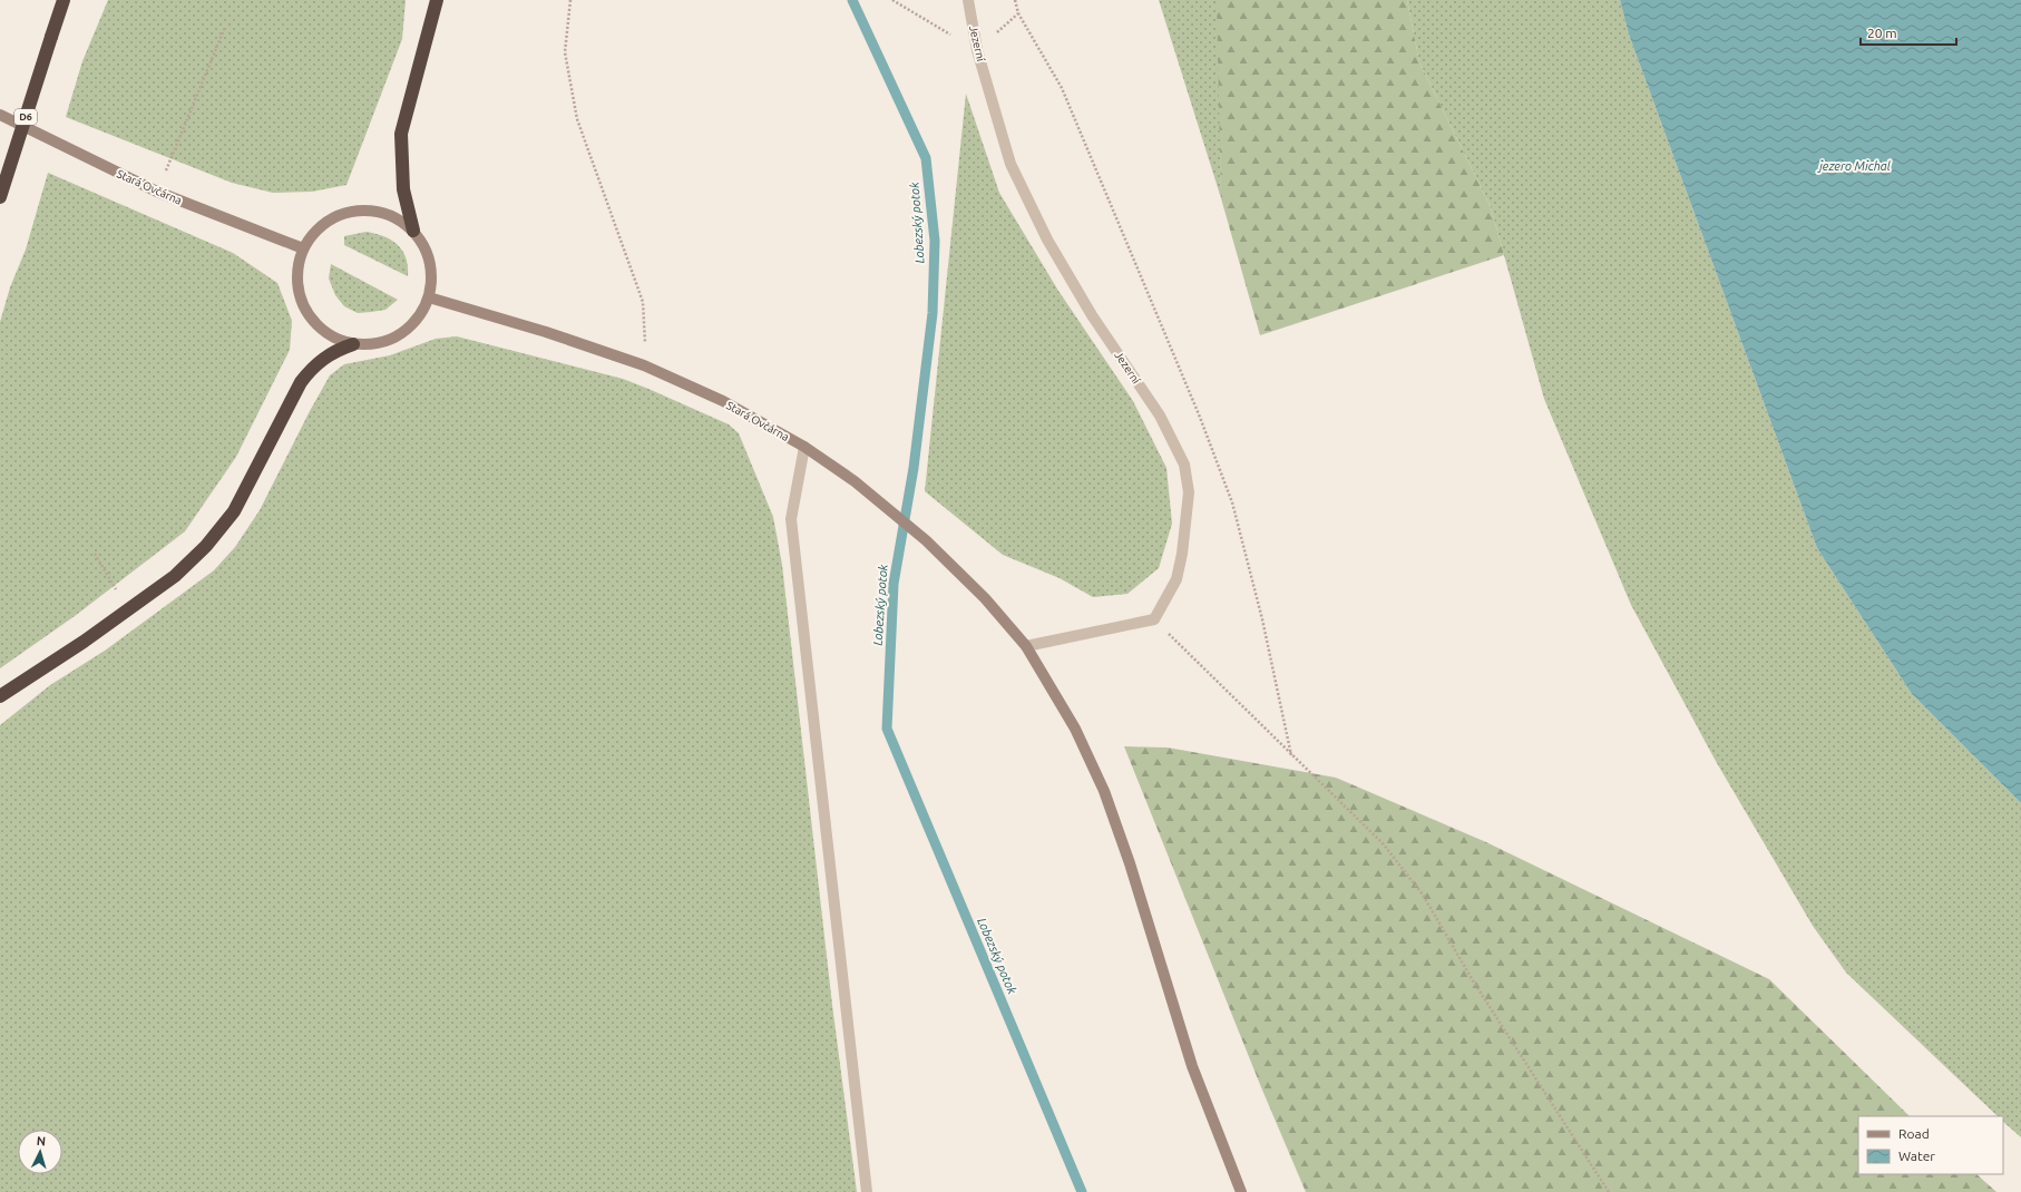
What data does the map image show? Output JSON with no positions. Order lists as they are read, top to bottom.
{
  "streets": {
    "highway": ["D6"],
    "main road": ["Stará Ovčárna"],
    "lane": ["Jezerní"]
  },
  "water": ["jezero Michal", "Lobezský potok"],
  "legend": ["Road", "Water"],
  "scale_bar": "20 m",
  "north": "top"
}
